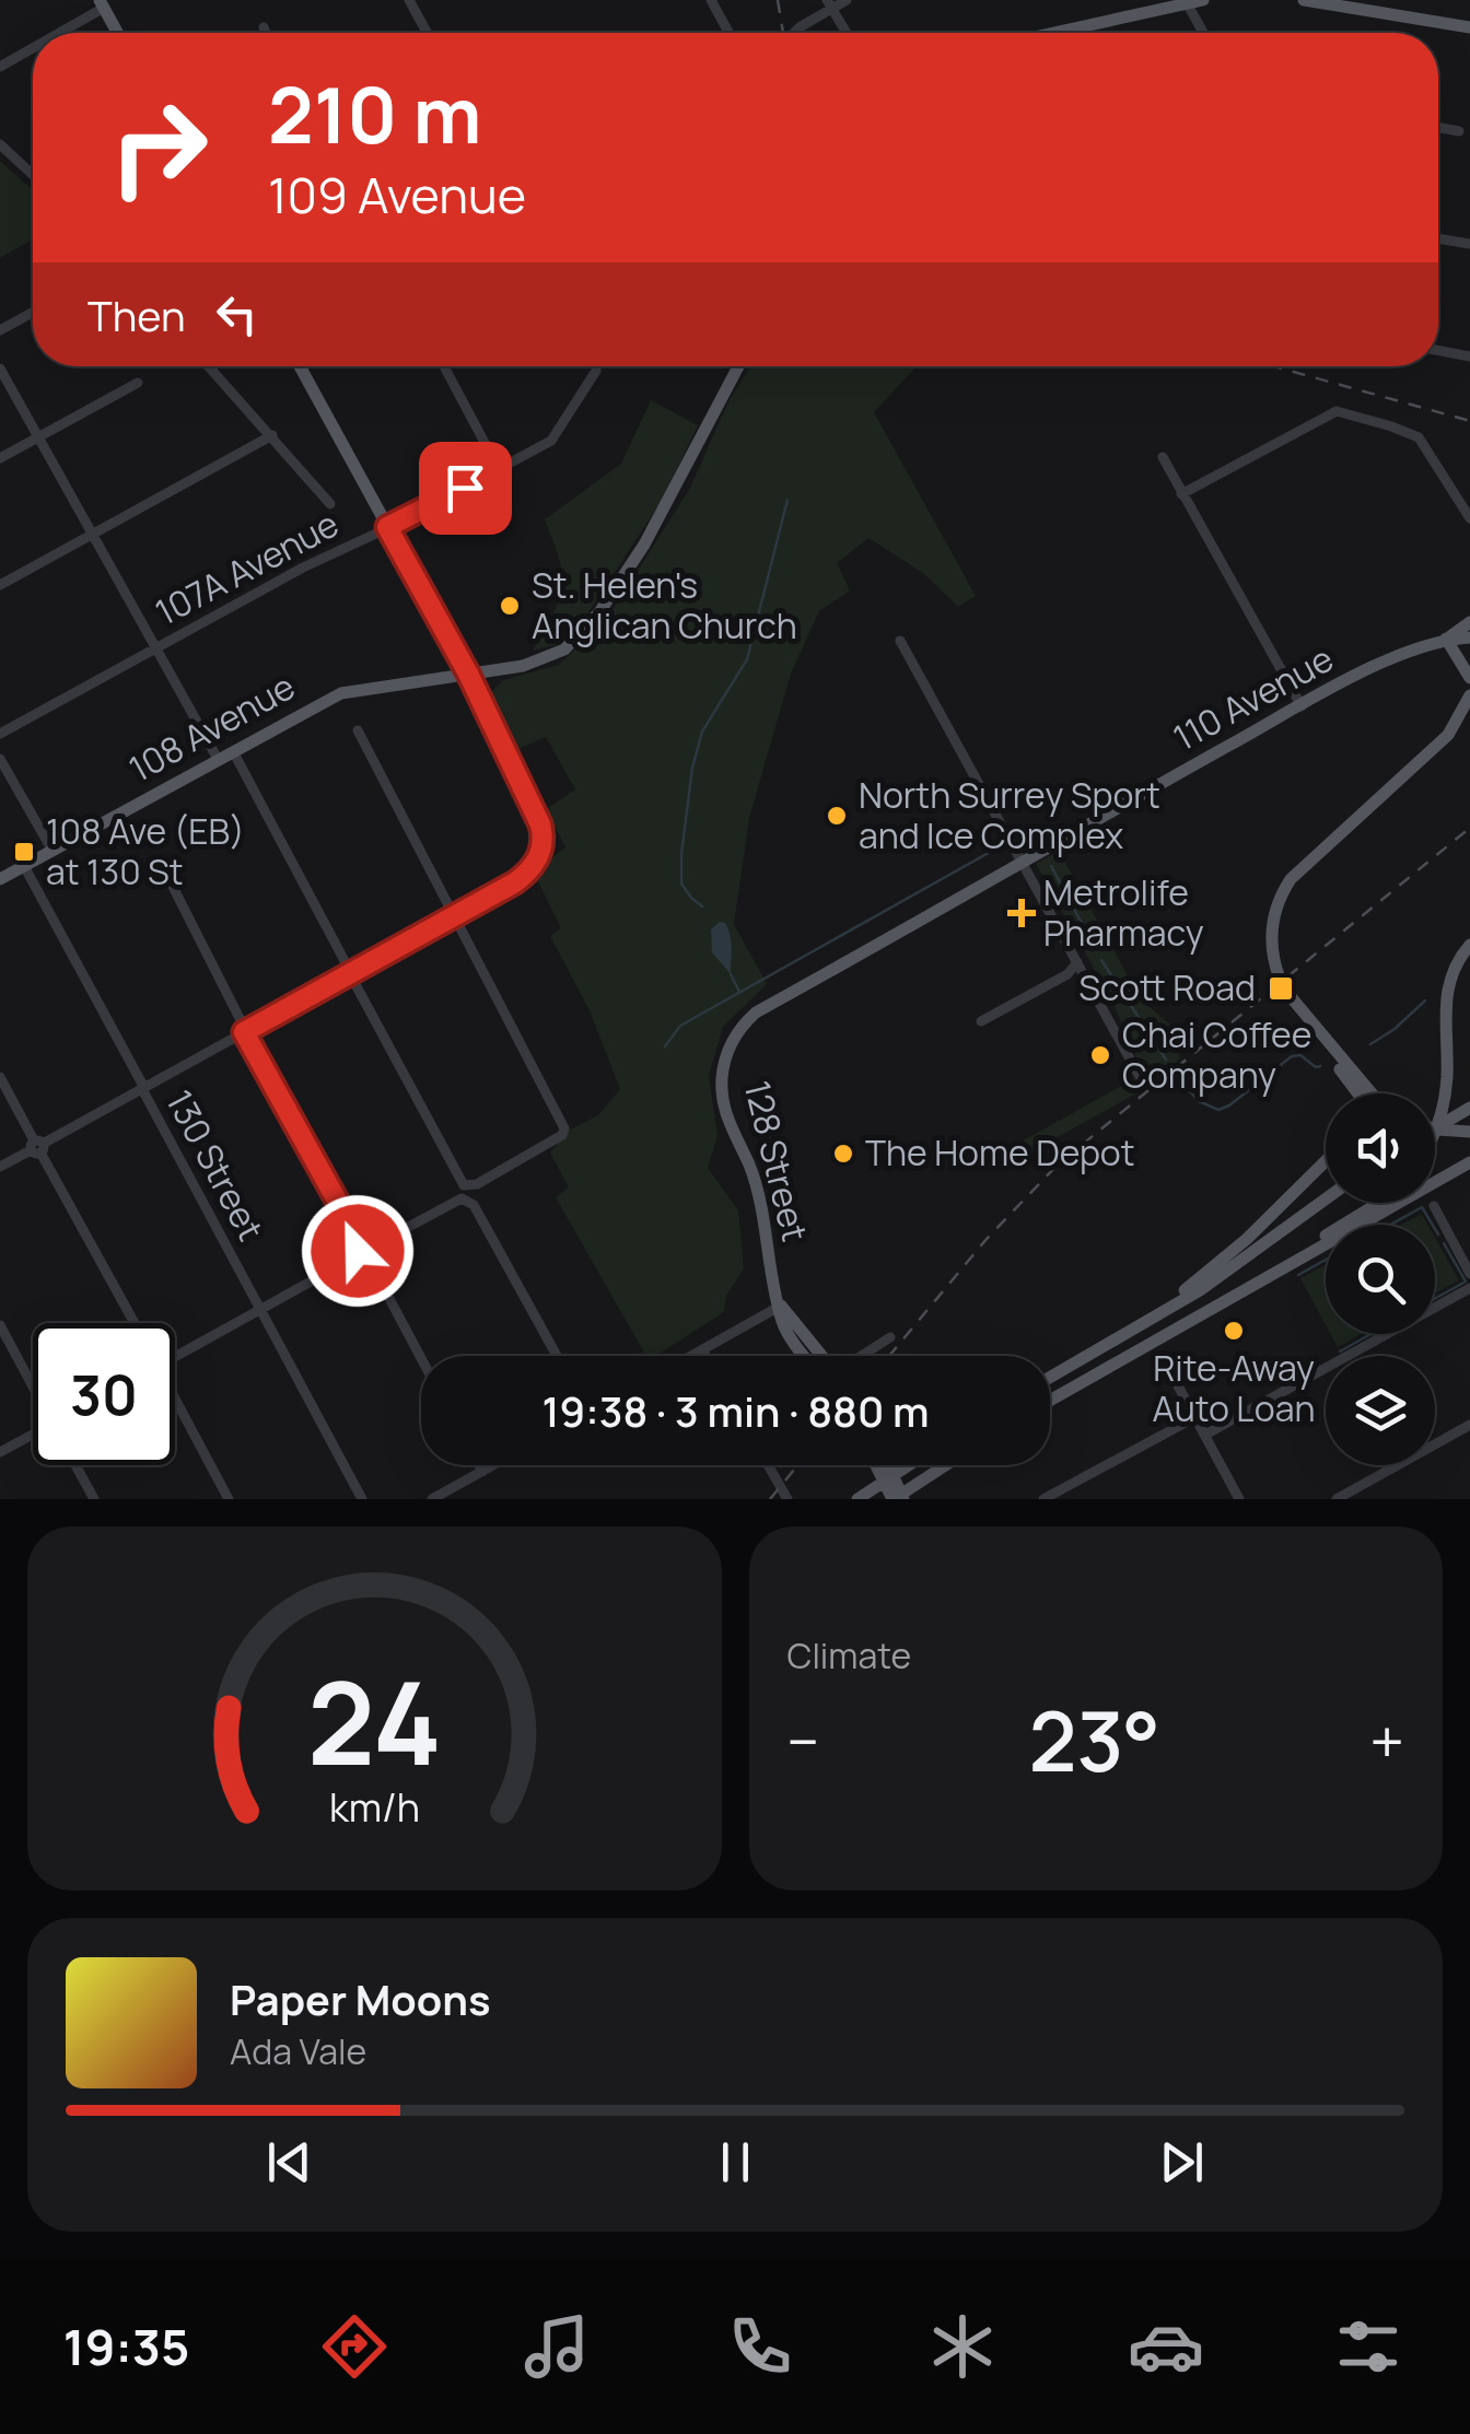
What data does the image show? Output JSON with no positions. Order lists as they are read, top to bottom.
{
  "streets": {
    "main road": ["110 Avenue", "108 Avenue", "128 Street"],
    "street": ["107A Avenue", "130 Street"]
  },
  "crossings": [
    ["110 Avenue", "128 Street"],
    ["108 Avenue", "130 Street"]
  ],
  "places": {
    "other": [
      "St. Helen's Anglican Church",
      "North Surrey Sport and Ice Complex",
      "Chai Coffee Company",
      "The Home Depot",
      "Rite-Away Auto Loan"
    ],
    "transit": ["108 Ave (EB) at 130 St", "Scott Road"],
    "health": ["Metrolife Pharmacy"]
  },
  "page": {
    "turn": ["210 m", "109 Avenue"],
    "then": "Then",
    "limit": "30",
    "trip": "19:38 · 3 min · 880 m",
    "tile": "Climate",
    "heat": ["−", "23°", "+"],
    "song": ["Paper Moons", "Ada Vale"],
    "tabs": "19:35",
    "gauge": ["24", "km/h"]
  }
}
